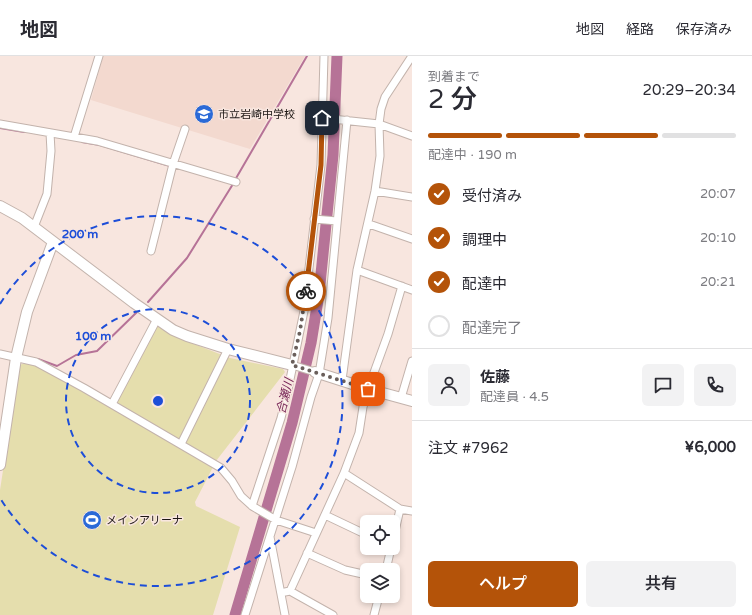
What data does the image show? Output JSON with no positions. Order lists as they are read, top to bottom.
{
  "water": ["合瀬川"],
  "places": {
    "school or university": ["市立岩崎中学校"],
    "sports": ["メインアリーナ"]
  },
  "page": {
    "header": "地図",
    "nav": ["地図", "経路", "保存済み"],
    "heading": ["2 分", "到着まで", "20:29–20:34"],
    "panel": [
      "佐藤",
      "配達員 · 4.5",
      "注文 #7962",
      "¥6,000"
    ],
    "bar": "配達中 · 190 m",
    "list": [
      ["受付済み", "20:07"],
      ["調理中", "20:10"],
      ["配達中", "20:21"],
      "配達完了"
    ],
    "buttons": ["ヘルプ", "共有"]
  },
  "rings": ["200 m", "100 m"]
}
